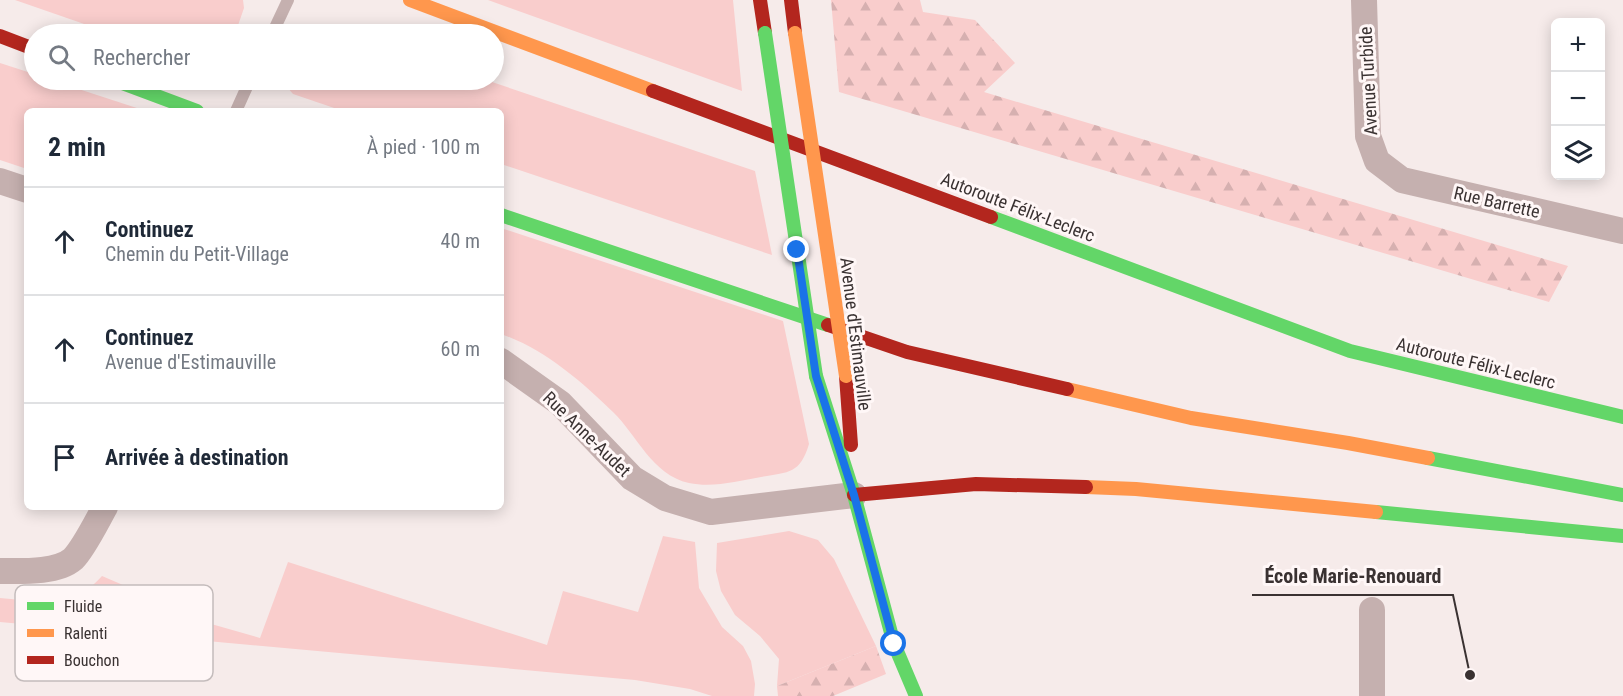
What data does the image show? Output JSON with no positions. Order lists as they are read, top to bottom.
{
  "streets": {
    "main road": ["Autoroute Félix-Leclerc", "Avenue d'Estimauville"],
    "street": ["Avenue Turbide", "Rue Barrette", "Rue Anne-Audet"]
  },
  "crossings": [
    ["Avenue Turbide", "Rue Barrette"],
    ["Avenue d'Estimauville", "Rue Anne-Audet"]
  ],
  "places": ["École Marie-Renouard"],
  "legend": ["Fluide", "Ralenti", "Bouchon"],
  "page": {
    "map_buttons": ["+", "−"],
    "search": "Rechercher",
    "heading": ["2 min", "À pied · 100 m"],
    "list": [
      ["Continuez", "Chemin du Petit-Village", "40 m"],
      ["Continuez", "Avenue d'Estimauville", "60 m"],
      "Arrivée à destination"
    ]
  }
}
